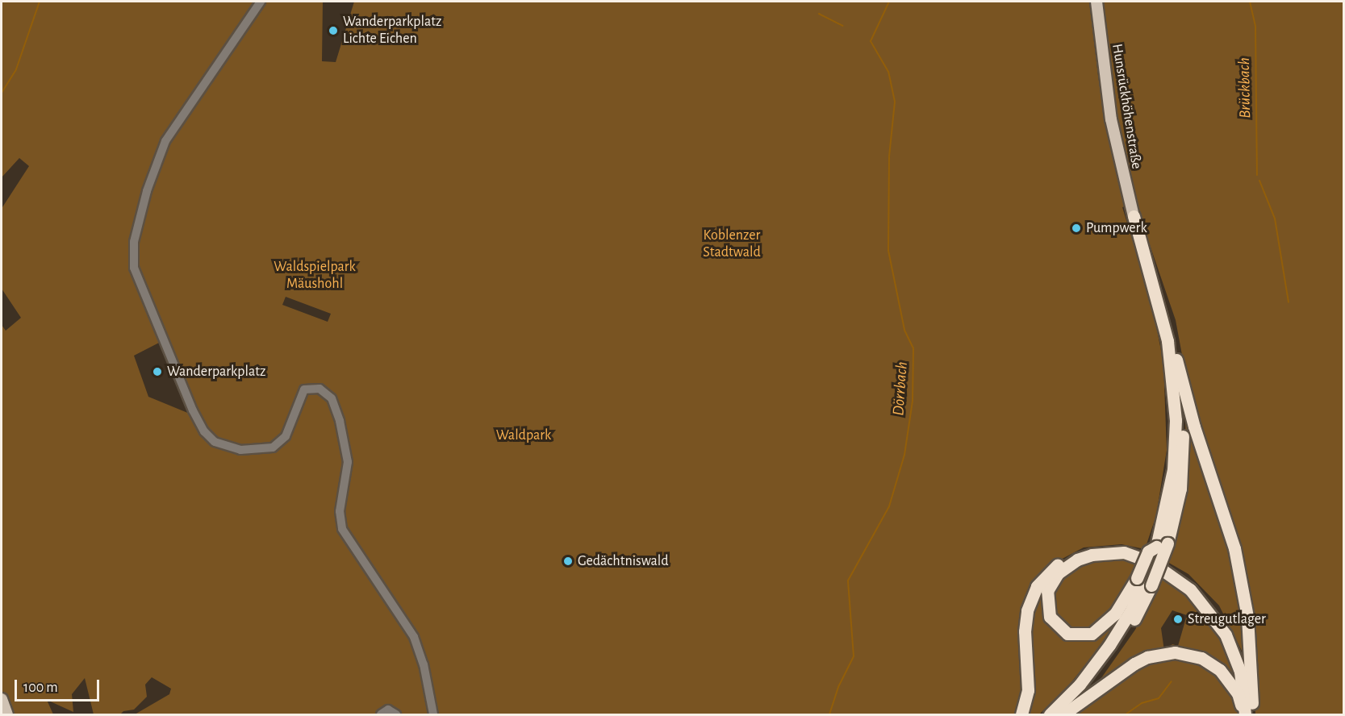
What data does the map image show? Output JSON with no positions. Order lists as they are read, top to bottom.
{
  "streets": {
    "main road": ["Hunsrückhöhenstraße"]
  },
  "water": ["Brückbach", "Dörrbach"],
  "parks": ["Koblenzer Stadtwald", "Waldspielpark Mäushohl", "Waldpark"],
  "places": [
    "Wanderparkplatz Lichte Eichen",
    "Pumpwerk",
    "Wanderparkplatz",
    "Gedächtniswald",
    "Streugutlager"
  ],
  "scale_bar": "100 m"
}
